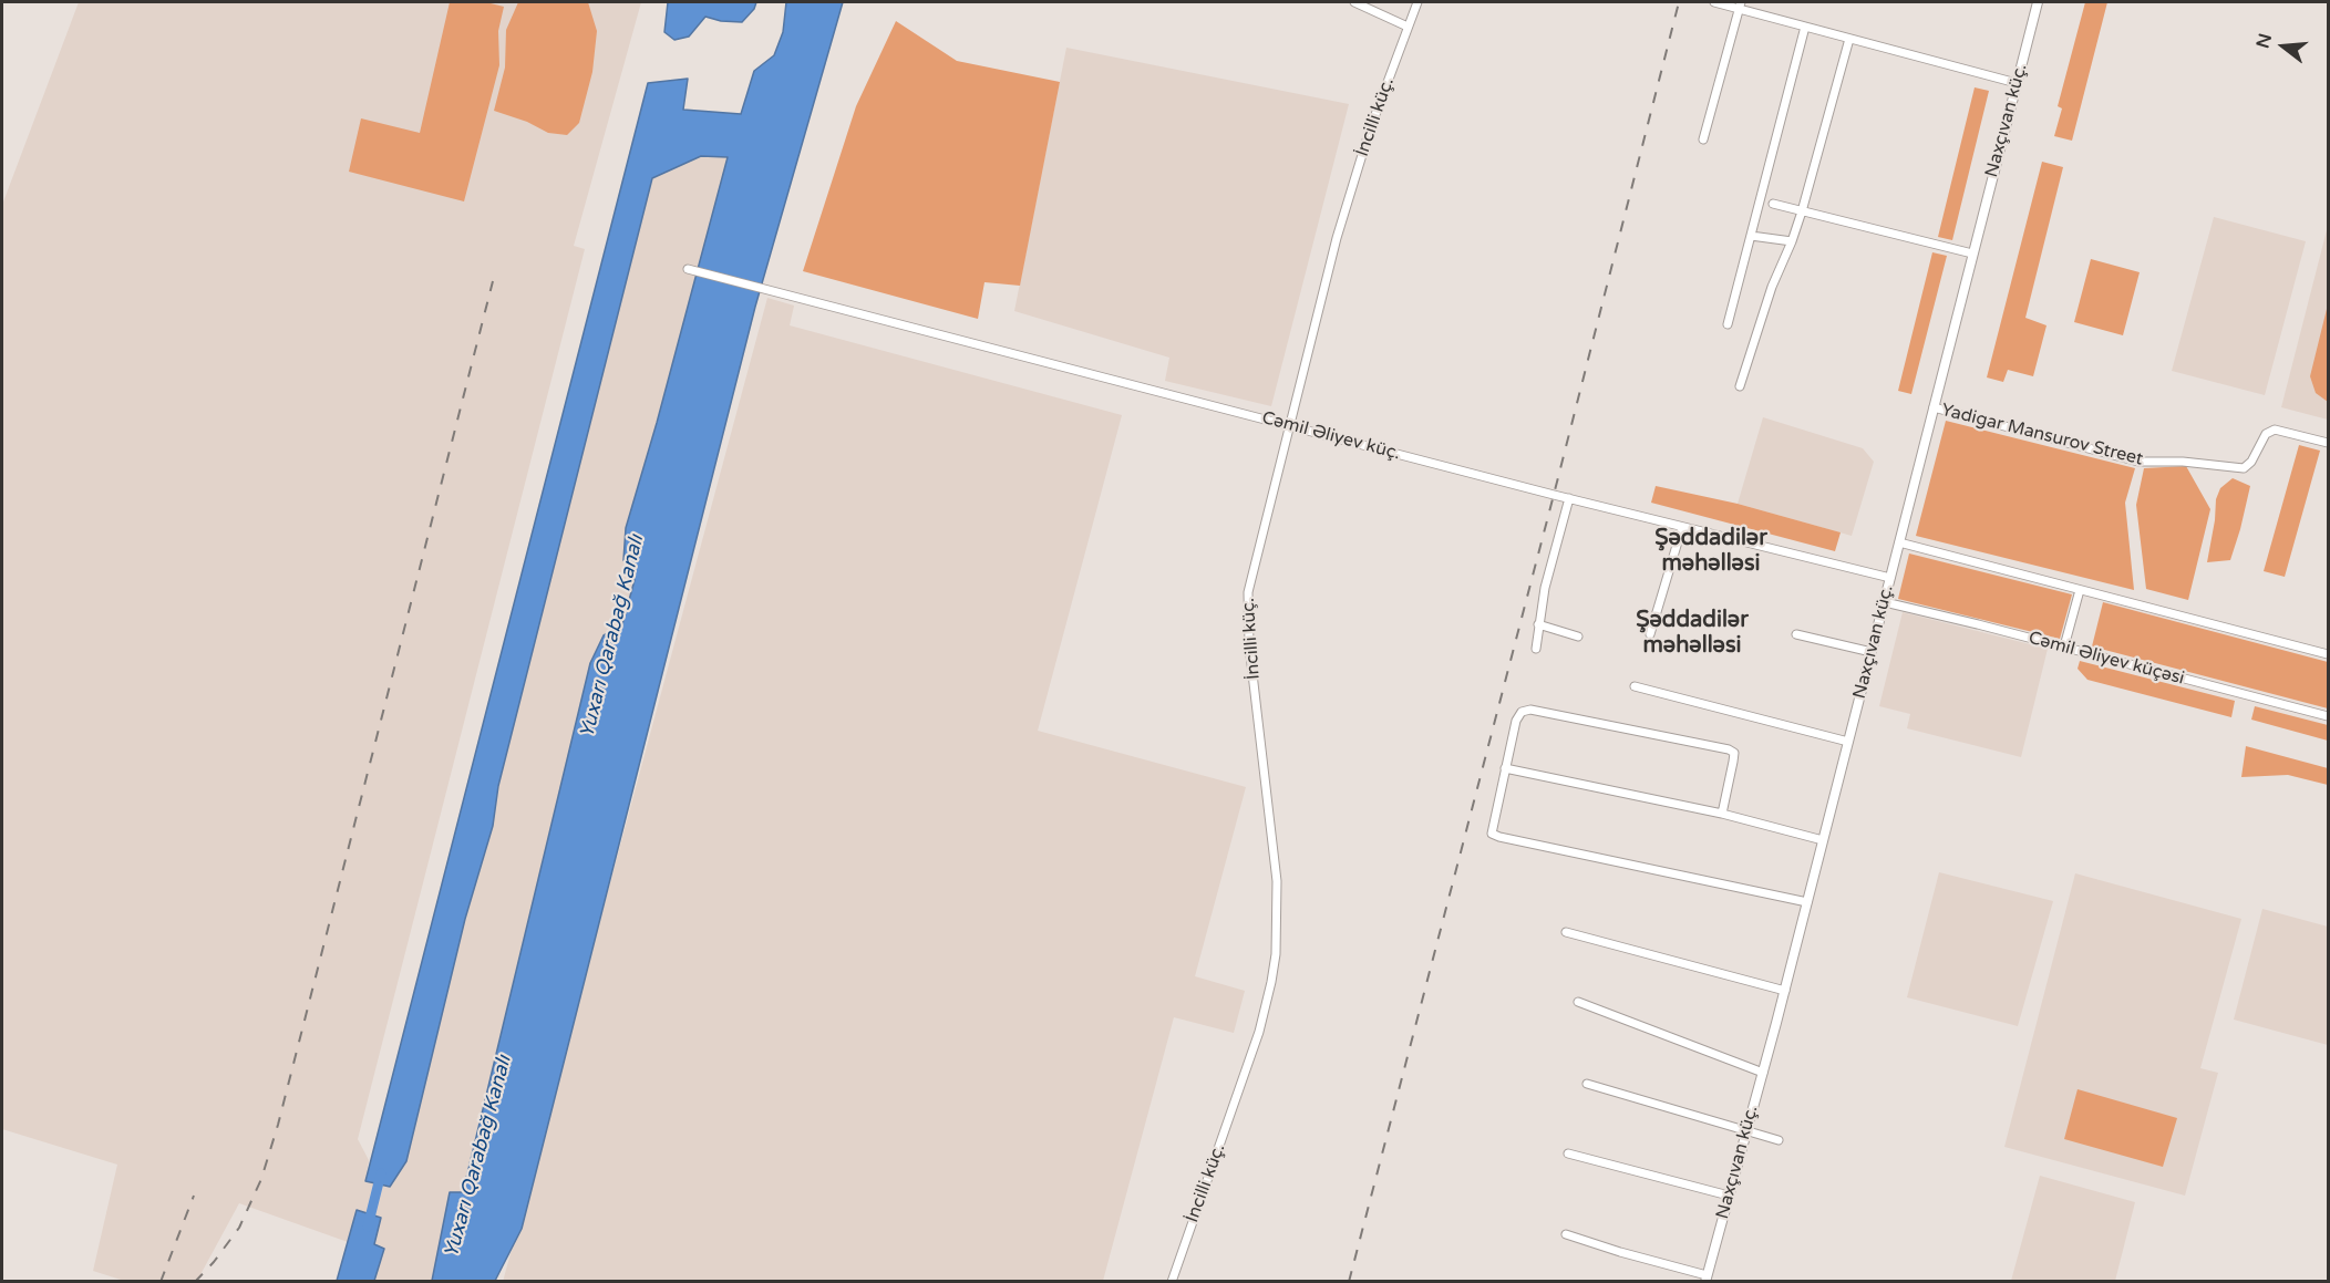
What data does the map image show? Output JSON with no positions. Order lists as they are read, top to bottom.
{
  "streets": {
    "street": [
      "İncilli küç.",
      "Naxçıvan küç.",
      "Yadigar Mansurov Street",
      "Cəmil Əliyev küç.",
      "Cəmil Əliyev küçəsi"
    ]
  },
  "crossings": [
    ["İncilli küç.", "Cəmil Əliyev küç."],
    ["Naxçıvan küç.", "Yadigar Mansurov Street"],
    ["Naxçıvan küç.", "Cəmil Əliyev küç."],
    ["Naxçıvan küç.", "Cəmil Əliyev küçəsi"]
  ],
  "districts": ["Şəddadilər məhəlləsi", "Şəddadilər məhəlləsi"],
  "water": ["Yuxarı Qarabağ Kanalı"],
  "north": "left"
}
